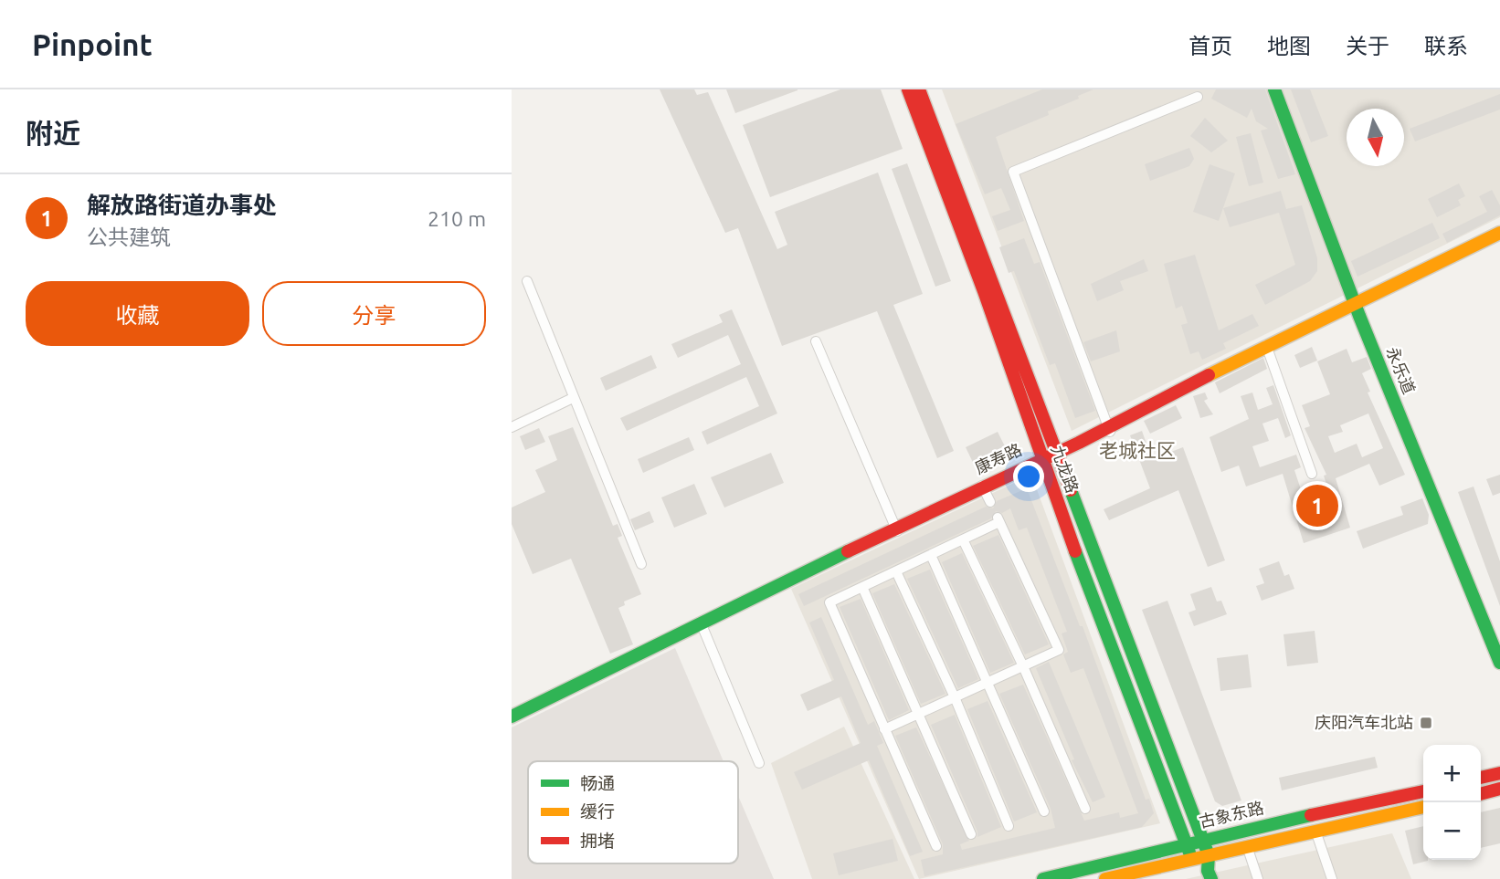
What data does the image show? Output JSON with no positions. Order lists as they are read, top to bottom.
{
  "streets": {
    "street": [
      "永乐道",
      "康寿路",
      "九龙路",
      "古象东路"
    ]
  },
  "crossings": [
    ["永乐道", "康寿路"],
    ["康寿路", "九龙路"],
    ["九龙路", "古象东路"]
  ],
  "districts": ["老城社区"],
  "places": {
    "transit": ["庆阳汽车北站"]
  },
  "legend": ["畅通", "缓行", "拥堵"],
  "north": "bottom",
  "page": {
    "header": "Pinpoint",
    "nav": [
      "首页",
      "地图",
      "关于",
      "联系"
    ],
    "heading": "附近",
    "list": [
      {
        "mark": "1",
        "name": "解放路街道办事处",
        "note": "公共建筑",
        "value": "210 m"
      }
    ],
    "buttons": ["收藏", "分享"],
    "pins": "1",
    "map_buttons": ["+", "−"]
  }
}
